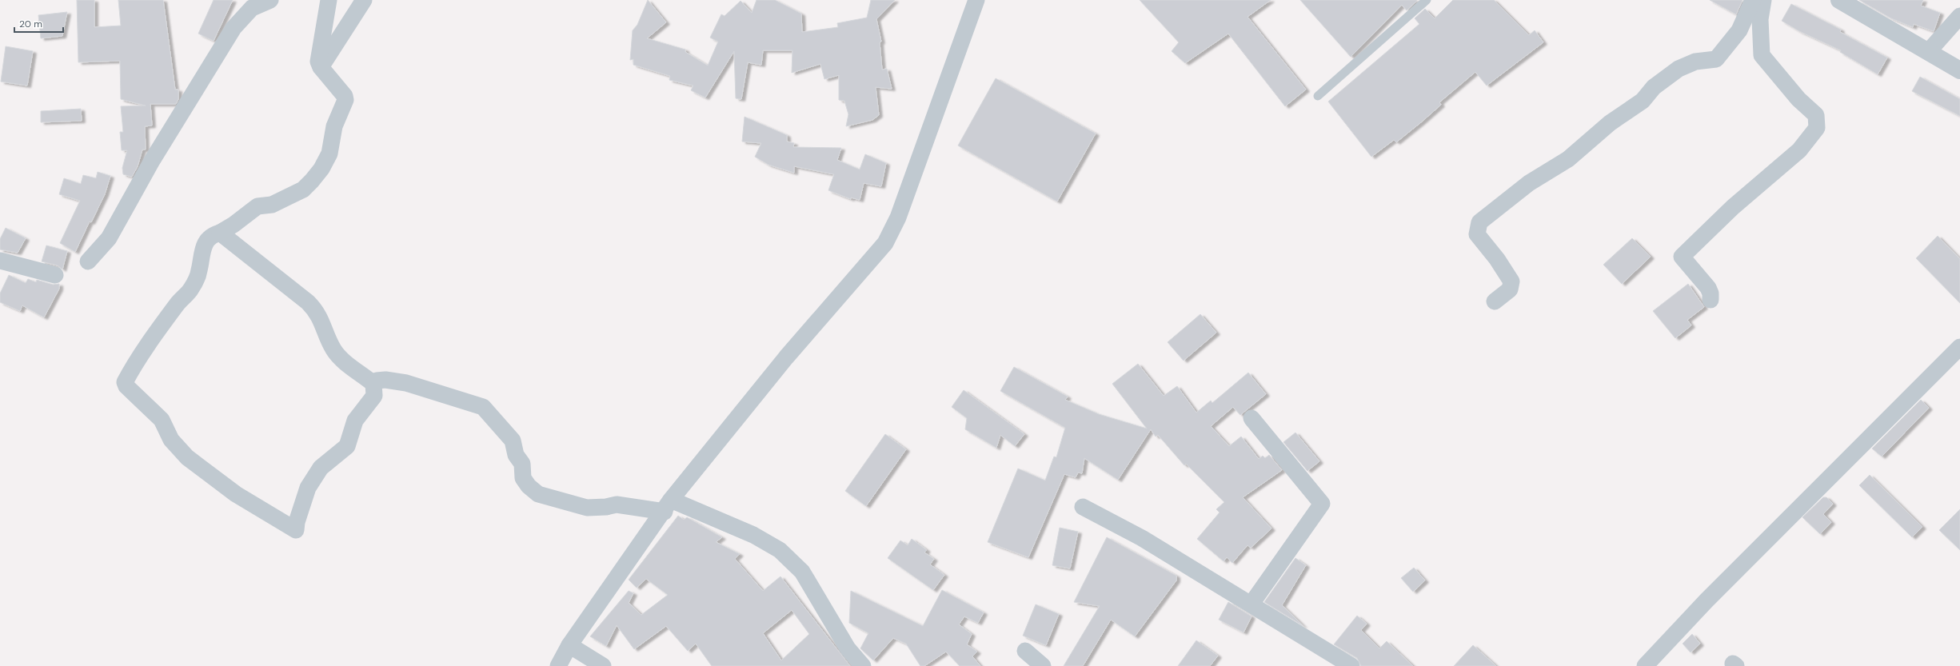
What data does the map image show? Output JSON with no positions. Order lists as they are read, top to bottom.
{
  "scale_bar": "20 m"
}
